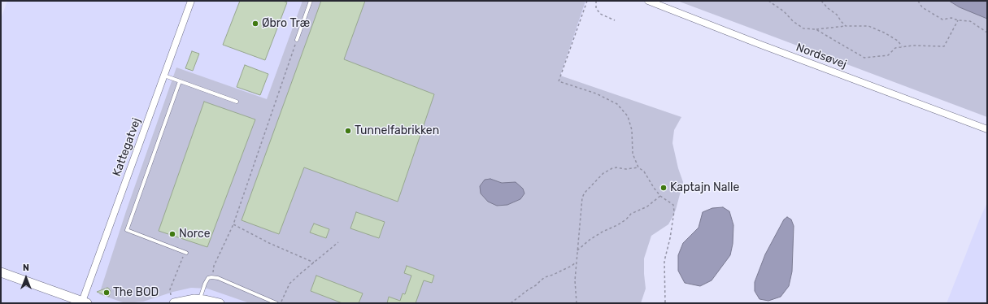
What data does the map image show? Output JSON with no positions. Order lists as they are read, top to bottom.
{
  "streets": {
    "street": ["Nordsøvej", "Kattegatvej"]
  },
  "places": [
    "Øbro Træ",
    "Tunnelfabrikken",
    "Kaptajn Nalle",
    "Norce",
    "The BOD"
  ],
  "north": "top"
}
